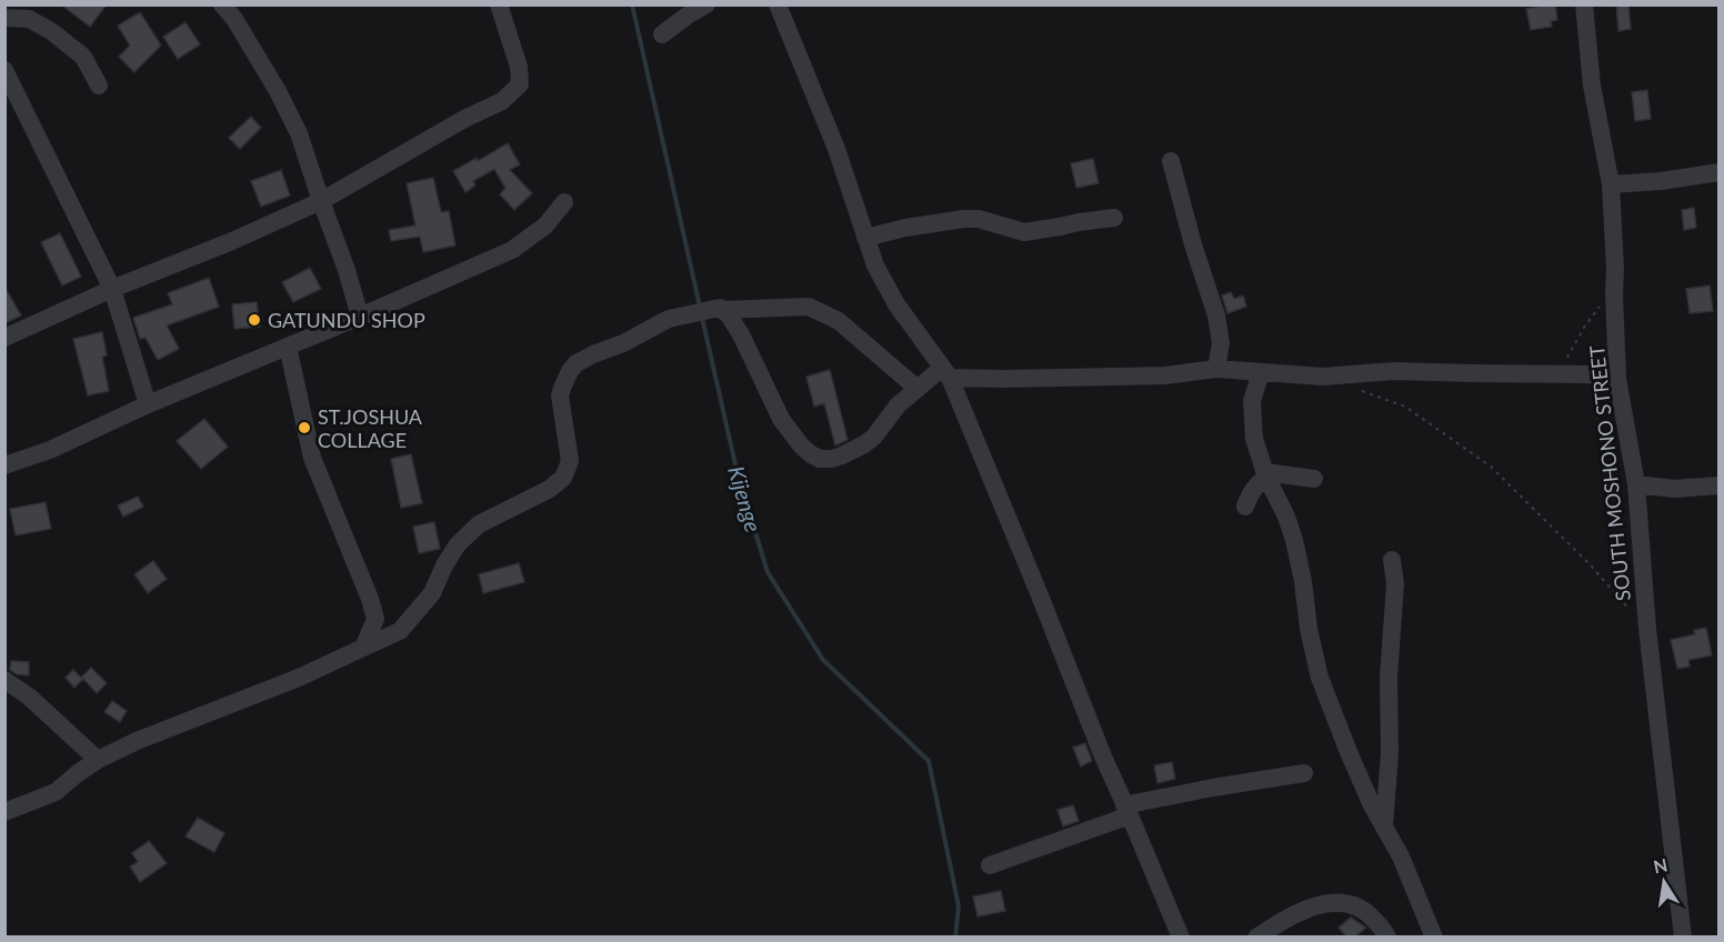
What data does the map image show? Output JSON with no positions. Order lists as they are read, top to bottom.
{
  "streets": {
    "street": ["SOUTH MOSHONO STREET"]
  },
  "water": ["Kijenge"],
  "places": ["GATUNDU SHOP", "ST.JOSHUA COLLAGE"],
  "north": "top"
}
